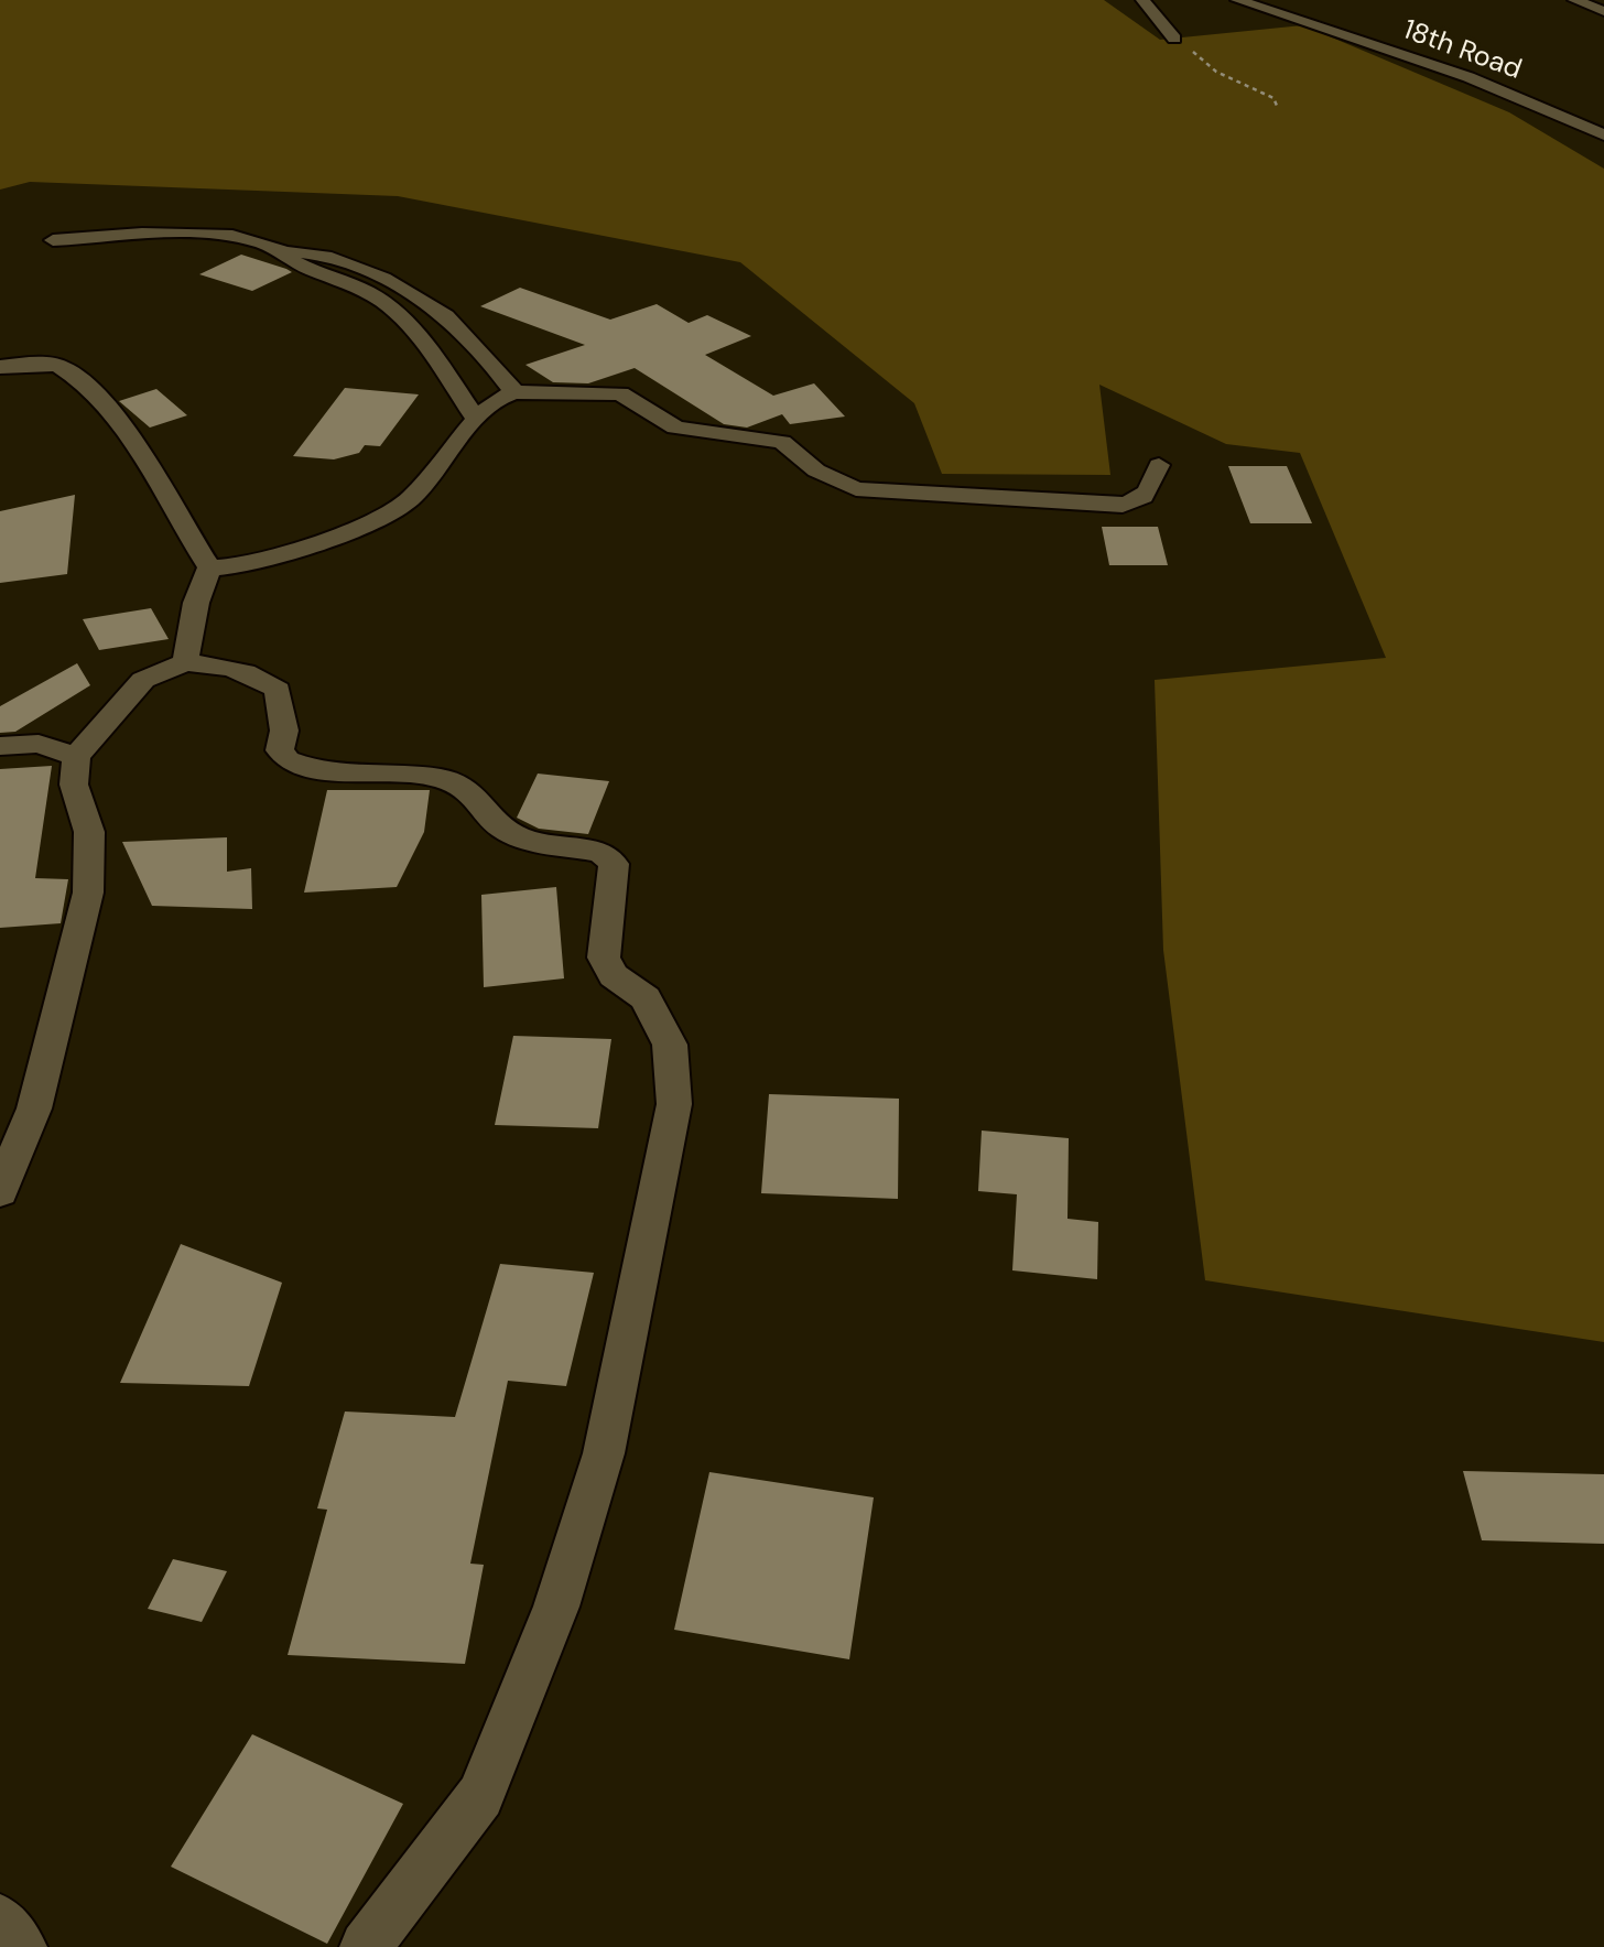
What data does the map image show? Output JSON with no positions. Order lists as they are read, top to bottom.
{
  "streets": {
    "street": ["18th Road"]
  }
}
